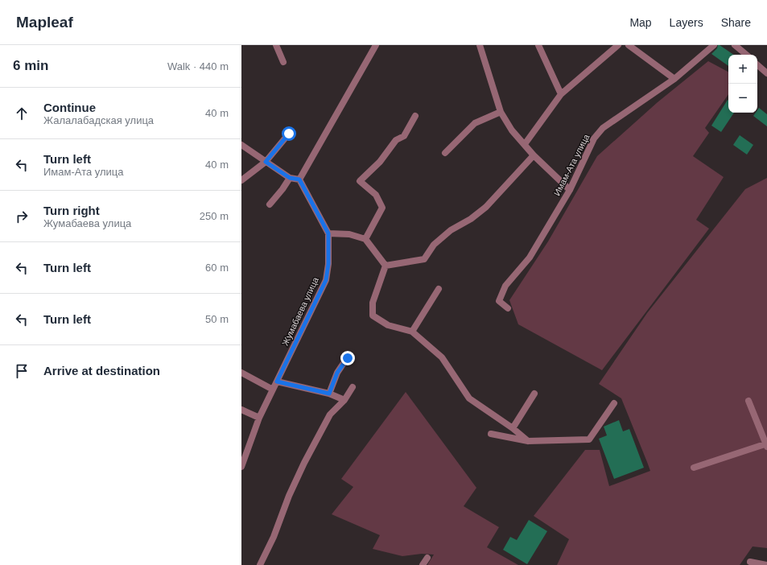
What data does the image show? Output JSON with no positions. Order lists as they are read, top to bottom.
{
  "streets": {
    "street": ["Имам-Ата улица", "Жумабаева улица"]
  },
  "page": {
    "header": "Mapleaf",
    "nav": ["Map", "Layers", "Share"],
    "heading": ["6 min", "Walk · 440 m"],
    "map_buttons": ["+", "−"],
    "list": [
      ["Continue", "Жалалабадская улица", "40 m"],
      ["Turn left", "Имам-Ата улица", "40 m"],
      ["Turn right", "Жумабаева улица", "250 m"],
      ["Turn left", "60 m"],
      ["Turn left", "50 m"],
      "Arrive at destination"
    ]
  }
}
